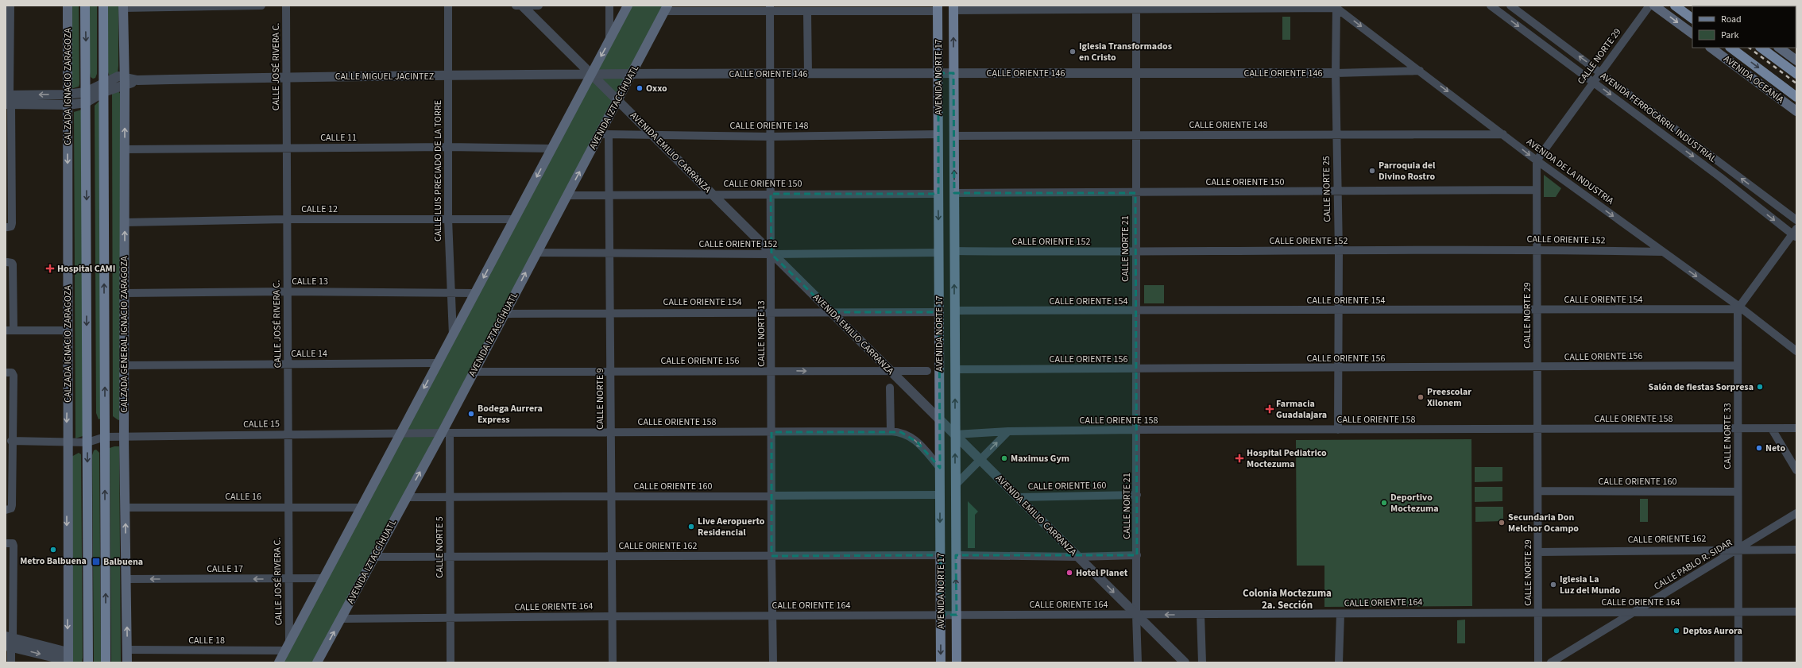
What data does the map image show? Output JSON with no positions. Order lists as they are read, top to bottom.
{
  "streets": {
    "highway": ["AVENIDA OCEANÍA"],
    "main road": [
      "AVENIDA NORTE 17",
      "CALZADA IGNACIO ZARAGOZA",
      "AVENIDA IZTACCÍHUATL",
      "CALZADA GENERAL IGNACIO ZARAGOZA"
    ],
    "street": [
      "CALLE NORTE 29",
      "CALLE JOSÉ RIVERA C.",
      "CALLE ORIENTE 146",
      "CALLE MIGUEL JACINTEZ",
      "AVENIDA FERROCARRIL INDUSTRIAL",
      "CALLE ORIENTE 148",
      "CALLE 11",
      "AVENIDA EMILIO CARRANZA",
      "CALLE LUIS PRECIADO DE LA TORRE",
      "AVENIDA DE LA INDUSTRIA",
      "CALLE ORIENTE 150",
      "CALLE NORTE 25",
      "CALLE 12",
      "CALLE ORIENTE 152",
      "CALLE NORTE 21",
      "CALLE 13",
      "CALLE ORIENTE 154",
      "CALLE NORTE 13",
      "CALLE 14",
      "CALLE ORIENTE 156",
      "CALLE NORTE 9",
      "CALLE ORIENTE 158",
      "CALLE 15",
      "CALLE NORTE 33",
      "CALLE ORIENTE 160",
      "CALLE 16",
      "CALLE ORIENTE 162",
      "CALLE NORTE 5",
      "CALLE PABLO R. SIDAR",
      "CALLE 17",
      "CALLE ORIENTE 164",
      "CALLE 18"
    ]
  },
  "crossings": [
    ["CALLE NORTE 29", "AVENIDA FERROCARRIL INDUSTRIAL"],
    ["CALLE NORTE 29", "AVENIDA DE LA INDUSTRIA"],
    ["CALLE NORTE 29", "CALLE ORIENTE 150"],
    ["CALLE NORTE 29", "CALLE ORIENTE 152"],
    ["CALLE NORTE 29", "CALLE ORIENTE 154"],
    ["CALLE NORTE 29", "CALLE ORIENTE 156"],
    ["CALLE NORTE 29", "CALLE ORIENTE 158"],
    ["CALLE NORTE 29", "CALLE ORIENTE 160"],
    ["CALLE NORTE 29", "CALLE ORIENTE 162"],
    ["CALLE NORTE 29", "CALLE ORIENTE 164"],
    ["CALLE JOSÉ RIVERA C.", "CALLE MIGUEL JACINTEZ"],
    ["CALLE JOSÉ RIVERA C.", "CALLE 11"],
    ["CALLE JOSÉ RIVERA C.", "CALLE 12"],
    ["CALLE JOSÉ RIVERA C.", "CALLE 13"],
    ["CALLE JOSÉ RIVERA C.", "CALLE 14"],
    ["CALLE JOSÉ RIVERA C.", "CALLE 15"],
    ["CALLE JOSÉ RIVERA C.", "CALLE 16"],
    ["CALLE JOSÉ RIVERA C.", "CALLE 17"],
    ["CALLE JOSÉ RIVERA C.", "CALLE 18"],
    ["CALLE ORIENTE 146", "CALLE MIGUEL JACINTEZ"],
    ["CALLE ORIENTE 146", "AVENIDA NORTE 17"],
    ["CALLE ORIENTE 146", "AVENIDA IZTACCÍHUATL"],
    ["CALLE ORIENTE 146", "AVENIDA DE LA INDUSTRIA"],
    ["CALLE ORIENTE 146", "CALLE NORTE 25"],
    ["CALLE ORIENTE 146", "CALLE NORTE 21"],
    ["CALLE ORIENTE 146", "CALLE NORTE 13"],
    ["CALLE MIGUEL JACINTEZ", "AVENIDA IZTACCÍHUATL"],
    ["CALLE MIGUEL JACINTEZ", "AVENIDA EMILIO CARRANZA"],
    ["CALLE MIGUEL JACINTEZ", "CALLE LUIS PRECIADO DE LA TORRE"],
    ["CALLE MIGUEL JACINTEZ", "CALZADA GENERAL IGNACIO ZARAGOZA"],
    ["AVENIDA NORTE 17", "CALLE ORIENTE 148"],
    ["AVENIDA NORTE 17", "AVENIDA EMILIO CARRANZA"],
    ["AVENIDA NORTE 17", "CALLE ORIENTE 150"],
    ["AVENIDA NORTE 17", "CALLE ORIENTE 152"],
    ["AVENIDA NORTE 17", "CALLE ORIENTE 154"],
    ["AVENIDA NORTE 17", "CALLE ORIENTE 156"],
    ["AVENIDA NORTE 17", "CALLE ORIENTE 158"],
    ["AVENIDA NORTE 17", "CALLE ORIENTE 160"],
    ["AVENIDA NORTE 17", "CALLE ORIENTE 162"],
    ["AVENIDA NORTE 17", "CALLE ORIENTE 164"],
    ["AVENIDA IZTACCÍHUATL", "CALLE ORIENTE 148"],
    ["AVENIDA IZTACCÍHUATL", "AVENIDA EMILIO CARRANZA"],
    ["AVENIDA IZTACCÍHUATL", "CALLE ORIENTE 150"],
    ["AVENIDA IZTACCÍHUATL", "CALLE ORIENTE 152"],
    ["AVENIDA IZTACCÍHUATL", "CALLE ORIENTE 154"],
    ["AVENIDA IZTACCÍHUATL", "CALLE ORIENTE 156"],
    ["AVENIDA IZTACCÍHUATL", "CALLE NORTE 9"],
    ["AVENIDA IZTACCÍHUATL", "CALLE ORIENTE 158"],
    ["AVENIDA IZTACCÍHUATL", "CALLE ORIENTE 160"],
    ["AVENIDA IZTACCÍHUATL", "CALLE ORIENTE 162"],
    ["AVENIDA IZTACCÍHUATL", "CALLE NORTE 5"],
    ["AVENIDA IZTACCÍHUATL", "CALLE ORIENTE 164"],
    ["CALLE ORIENTE 148", "AVENIDA EMILIO CARRANZA"],
    ["CALLE ORIENTE 148", "AVENIDA DE LA INDUSTRIA"],
    ["CALLE ORIENTE 148", "CALLE NORTE 25"],
    ["CALLE ORIENTE 148", "CALLE NORTE 21"],
    ["CALLE ORIENTE 148", "CALLE NORTE 13"],
    ["CALLE ORIENTE 148", "CALLE NORTE 9"],
    ["CALLE 11", "CALLE LUIS PRECIADO DE LA TORRE"],
    ["CALLE 11", "CALZADA GENERAL IGNACIO ZARAGOZA"],
    ["AVENIDA EMILIO CARRANZA", "CALLE ORIENTE 150"],
    ["AVENIDA EMILIO CARRANZA", "CALLE ORIENTE 152"],
    ["AVENIDA EMILIO CARRANZA", "CALLE NORTE 21"],
    ["AVENIDA EMILIO CARRANZA", "CALLE ORIENTE 154"],
    ["AVENIDA EMILIO CARRANZA", "CALLE NORTE 13"],
    ["AVENIDA EMILIO CARRANZA", "CALLE ORIENTE 156"],
    ["AVENIDA EMILIO CARRANZA", "CALLE ORIENTE 158"],
    ["AVENIDA EMILIO CARRANZA", "CALLE ORIENTE 160"],
    ["AVENIDA EMILIO CARRANZA", "CALLE ORIENTE 164"],
    ["CALLE LUIS PRECIADO DE LA TORRE", "CALLE 12"],
    ["CALLE LUIS PRECIADO DE LA TORRE", "CALLE 13"],
    ["AVENIDA DE LA INDUSTRIA", "CALLE NORTE 25"],
    ["AVENIDA DE LA INDUSTRIA", "CALLE ORIENTE 152"],
    ["AVENIDA DE LA INDUSTRIA", "CALLE ORIENTE 154"],
    ["AVENIDA DE LA INDUSTRIA", "CALLE NORTE 33"],
    ["CALLE ORIENTE 150", "CALLE NORTE 25"],
    ["CALLE ORIENTE 150", "CALLE NORTE 21"],
    ["CALLE ORIENTE 150", "CALLE NORTE 13"],
    ["CALLE ORIENTE 150", "CALLE NORTE 9"],
    ["CALLE NORTE 25", "CALLE ORIENTE 152"],
    ["CALLE NORTE 25", "CALLE ORIENTE 154"],
    ["CALLE NORTE 25", "CALLE ORIENTE 156"],
    ["CALLE NORTE 25", "CALLE ORIENTE 158"],
    ["CALLE 12", "CALZADA GENERAL IGNACIO ZARAGOZA"],
    ["CALLE ORIENTE 152", "CALLE NORTE 21"],
    ["CALLE ORIENTE 152", "CALLE NORTE 13"],
    ["CALLE ORIENTE 152", "CALLE NORTE 9"],
    ["CALLE NORTE 21", "CALLE ORIENTE 154"],
    ["CALLE NORTE 21", "CALLE ORIENTE 156"],
    ["CALLE NORTE 21", "CALLE ORIENTE 158"],
    ["CALLE NORTE 21", "CALLE ORIENTE 160"],
    ["CALLE NORTE 21", "CALLE ORIENTE 164"],
    ["CALLE 13", "CALZADA GENERAL IGNACIO ZARAGOZA"],
    ["CALLE ORIENTE 154", "CALLE NORTE 13"],
    ["CALLE ORIENTE 154", "CALLE NORTE 9"],
    ["CALLE ORIENTE 154", "CALLE NORTE 33"],
    ["CALLE NORTE 13", "CALLE ORIENTE 156"],
    ["CALLE NORTE 13", "CALLE ORIENTE 158"],
    ["CALLE NORTE 13", "CALLE ORIENTE 160"],
    ["CALLE NORTE 13", "CALLE ORIENTE 162"],
    ["CALLE NORTE 13", "CALLE ORIENTE 164"],
    ["CALZADA GENERAL IGNACIO ZARAGOZA", "CALLE 14"],
    ["CALZADA GENERAL IGNACIO ZARAGOZA", "CALLE 15"],
    ["CALZADA GENERAL IGNACIO ZARAGOZA", "CALLE 16"],
    ["CALZADA GENERAL IGNACIO ZARAGOZA", "CALLE 17"],
    ["CALZADA GENERAL IGNACIO ZARAGOZA", "CALLE 18"],
    ["CALLE ORIENTE 156", "CALLE NORTE 9"],
    ["CALLE ORIENTE 156", "CALLE NORTE 33"],
    ["CALLE NORTE 9", "CALLE ORIENTE 158"],
    ["CALLE NORTE 9", "CALLE ORIENTE 160"],
    ["CALLE NORTE 9", "CALLE ORIENTE 162"],
    ["CALLE NORTE 9", "CALLE ORIENTE 164"],
    ["CALLE ORIENTE 158", "CALLE 15"],
    ["CALLE ORIENTE 158", "CALLE NORTE 33"],
    ["CALLE ORIENTE 158", "CALLE NORTE 5"],
    ["CALLE NORTE 33", "CALLE ORIENTE 160"],
    ["CALLE NORTE 33", "CALLE ORIENTE 162"],
    ["CALLE NORTE 33", "CALLE PABLO R. SIDAR"],
    ["CALLE NORTE 33", "CALLE ORIENTE 164"],
    ["CALLE ORIENTE 160", "CALLE NORTE 5"],
    ["CALLE ORIENTE 162", "CALLE NORTE 5"],
    ["CALLE ORIENTE 162", "CALLE PABLO R. SIDAR"],
    ["CALLE NORTE 5", "CALLE ORIENTE 164"],
    ["CALLE PABLO R. SIDAR", "CALLE ORIENTE 164"]
  ],
  "one_way": ["AVENIDA DE LA INDUSTRIA", "CALLE 17"],
  "districts": ["Colonia Moctezuma 2a. Sección"],
  "places": {
    "other": [
      "Iglesia Transformados en Cristo",
      "Oxxo",
      "Parroquia del Divino Rostro",
      "Salón de fiestas Sorpresa",
      "Preescolar Xilonem",
      "Bodega Aurrera Express",
      "Neto",
      "Maximus Gym",
      "Deportivo Moctezuma",
      "Secundaria Don Melchor Ocampo",
      "Live Aeropuerto Residencial",
      "Metro Balbuena",
      "Hotel Planet",
      "Iglesia La Luz del Mundo",
      "Deptos Aurora"
    ],
    "health": ["Hospital CAMI", "Farmacia Guadalajara", "Hospital Pediatrico Moctezuma"],
    "transit": ["Balbuena"]
  },
  "legend": ["Road", "Park"]
}
